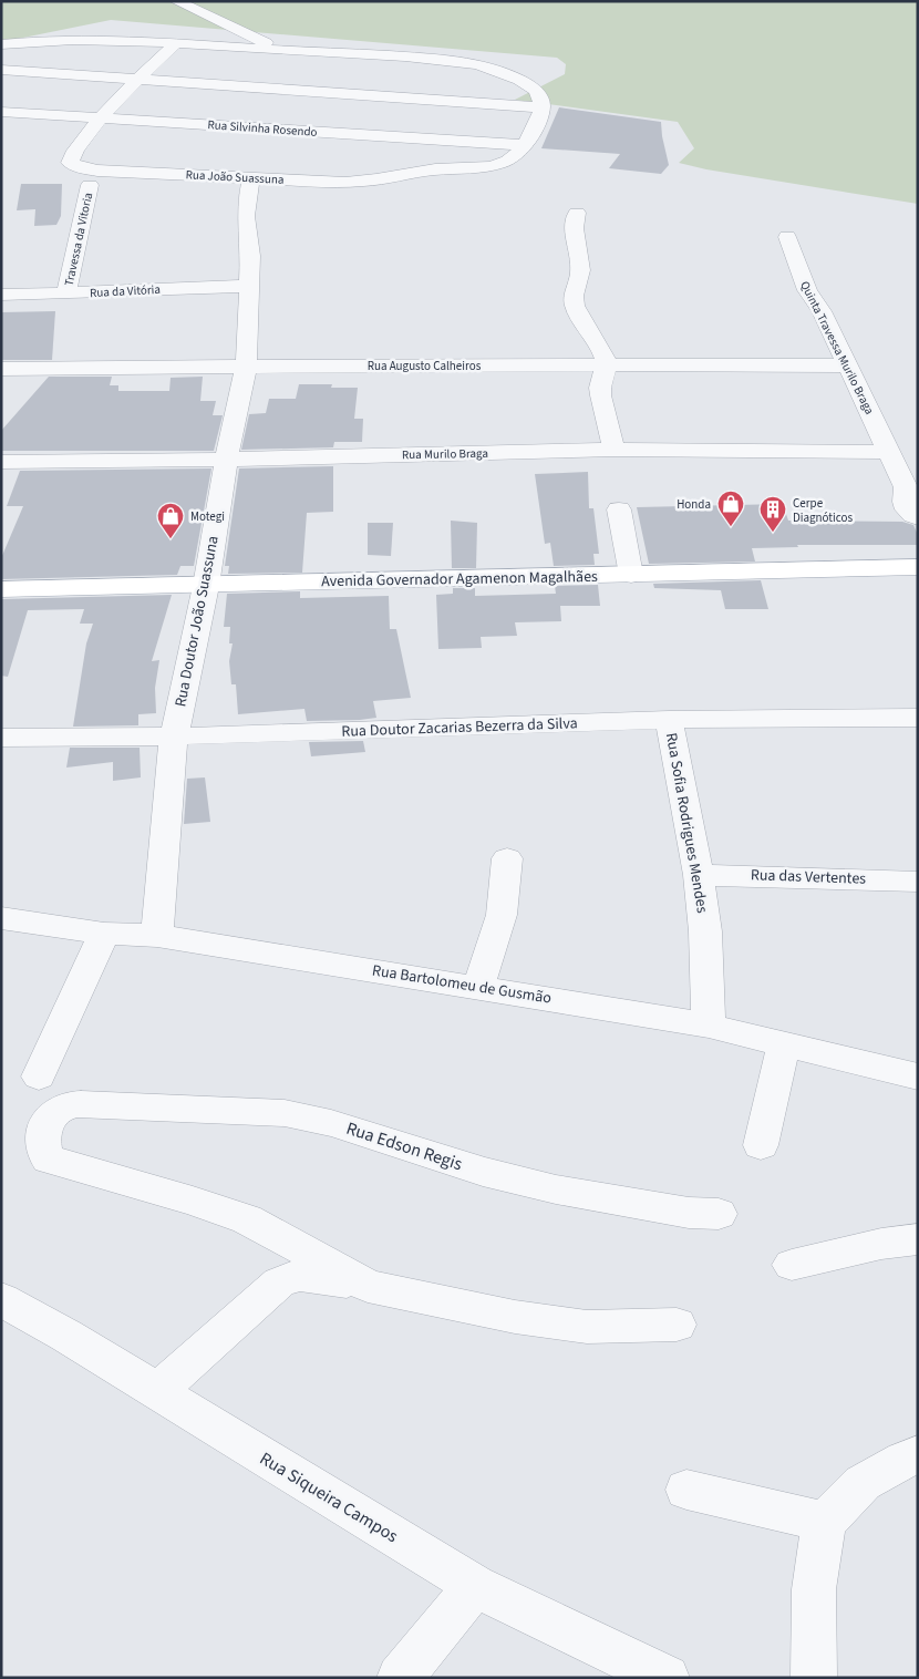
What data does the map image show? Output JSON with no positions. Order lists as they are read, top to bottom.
{
  "streets": {
    "main road": ["Avenida Governador Agamenon Magalhães"],
    "street": [
      "Rua Silvinha Rosendo",
      "Rua João Suassuna",
      "Travessa da Vitoria",
      "Rua da Vitória",
      "Quinta Travessa Murilo Braga",
      "Rua Augusto Calheiros",
      "Rua Murilo Braga",
      "Rua Doutor João Suassuna",
      "Rua Doutor Zacarias Bezerra da Silva",
      "Rua Sofia Rodrigues Mendes",
      "Rua das Vertentes",
      "Rua Bartolomeu de Gusmão",
      "Rua Edson Regis",
      "Rua Siqueira Campos"
    ]
  },
  "crossings": [
    ["Rua Silvinha Rosendo", "Rua João Suassuna"],
    ["Rua João Suassuna", "Travessa da Vitoria"],
    ["Rua João Suassuna", "Rua Doutor João Suassuna"],
    ["Travessa da Vitoria", "Rua da Vitória"],
    ["Rua da Vitória", "Rua Doutor João Suassuna"],
    ["Quinta Travessa Murilo Braga", "Rua Augusto Calheiros"],
    ["Quinta Travessa Murilo Braga", "Rua Murilo Braga"],
    ["Rua Augusto Calheiros", "Rua Doutor João Suassuna"],
    ["Rua Murilo Braga", "Rua Doutor João Suassuna"],
    ["Avenida Governador Agamenon Magalhães", "Rua Doutor João Suassuna"],
    ["Rua Doutor João Suassuna", "Rua Doutor Zacarias Bezerra da Silva"],
    ["Rua Doutor João Suassuna", "Rua Bartolomeu de Gusmão"],
    ["Rua Doutor Zacarias Bezerra da Silva", "Rua Sofia Rodrigues Mendes"],
    ["Rua Sofia Rodrigues Mendes", "Rua das Vertentes"],
    ["Rua Sofia Rodrigues Mendes", "Rua Bartolomeu de Gusmão"]
  ],
  "places": {
    "shop": ["Honda", "Motegi"],
    "building": ["Cerpe Diagnóticos"]
  }
}
